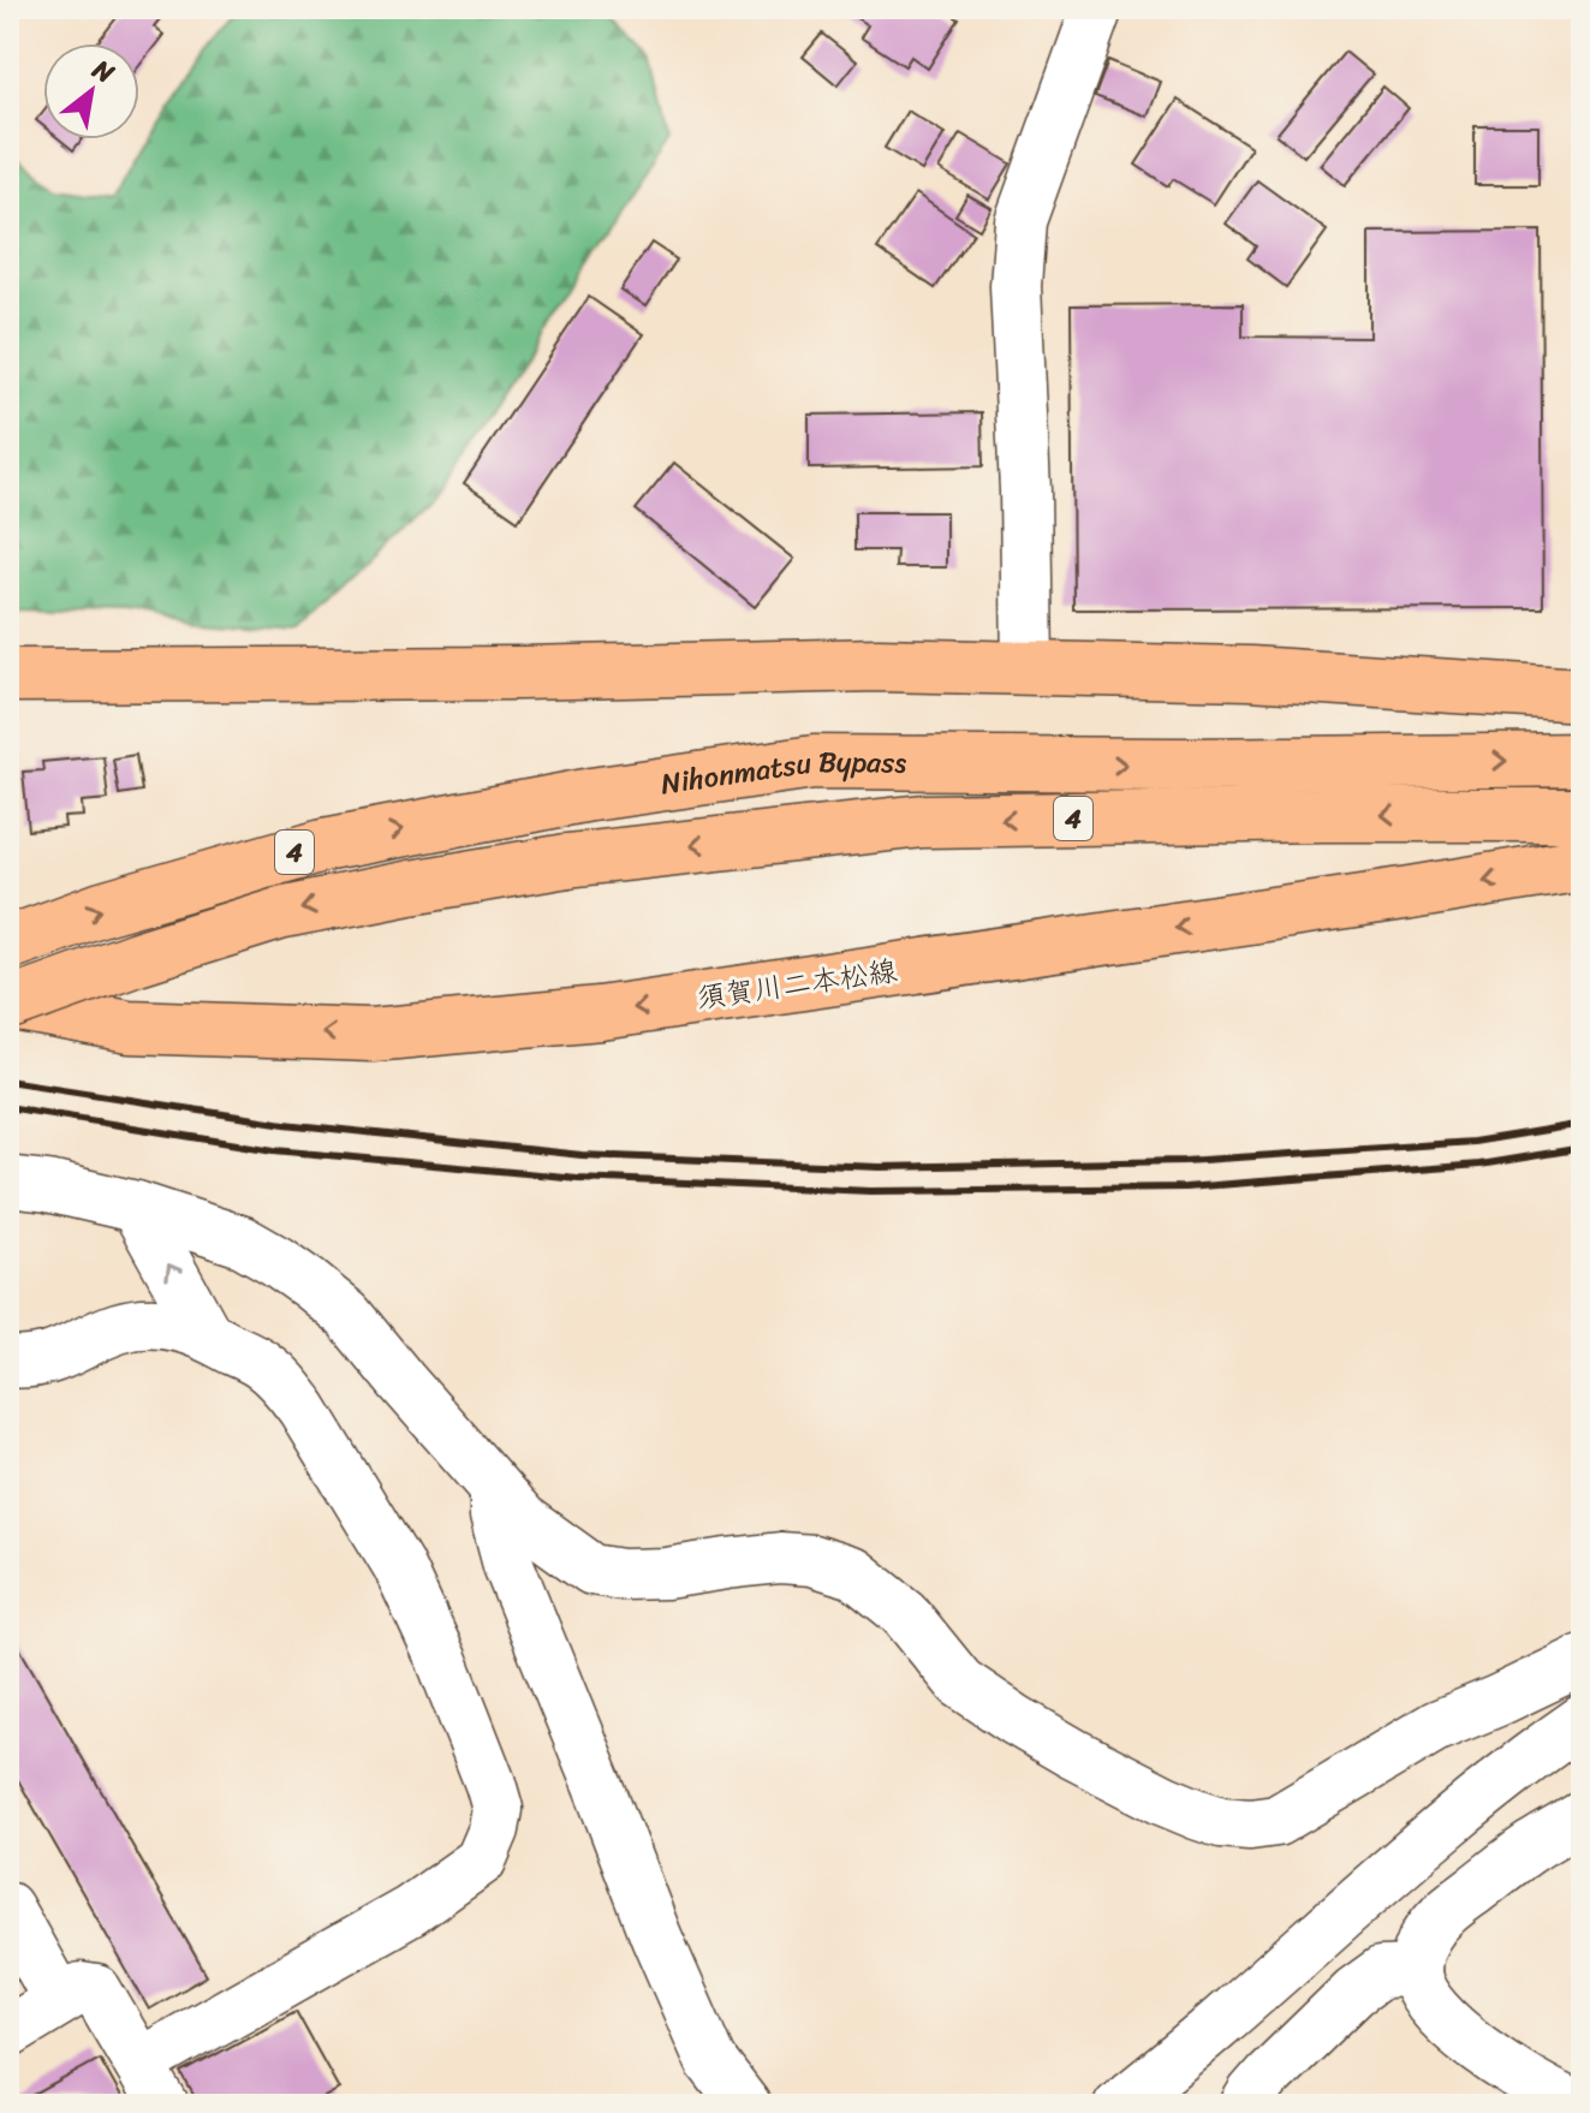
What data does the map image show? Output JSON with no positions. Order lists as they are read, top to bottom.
{
  "streets": {
    "main road": ["Nihonmatsu Bypass", "4", "須賀川二本松線"]
  },
  "crossings": [
    ["Nihonmatsu Bypass", "須賀川二本松線"]
  ],
  "north": "top right"
}
